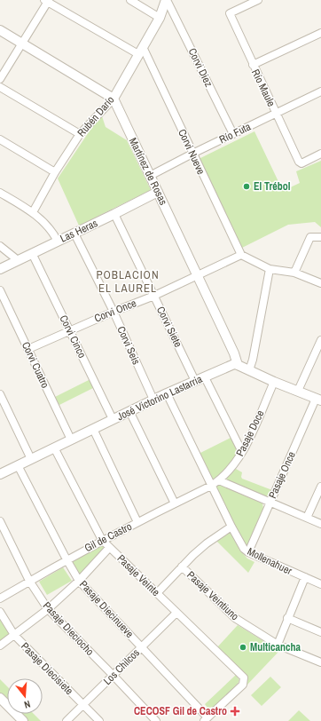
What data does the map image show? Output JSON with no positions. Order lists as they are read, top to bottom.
{
  "streets": {
    "street": [
      "Corvi Diez",
      "Río Maule",
      "Rubén Darío",
      "Río Futa",
      "Corvi Nueve",
      "Martínez de Rosas",
      "Las Heras",
      "Corvi Once",
      "Corvi Siete",
      "Corvi Cinco",
      "Corvi Seis",
      "Corvi Cuatro",
      "José Victorino Lastarria",
      "Pasaje Doce",
      "Pasaje Once",
      "Gil de Castro",
      "Mollenahuer",
      "Pasaje Veinte",
      "Pasaje Veintiuno",
      "Pasaje Diecinueve",
      "Pasaje Dieciocho",
      "Los Chilcos",
      "Pasaje Diecisiete"
    ]
  },
  "crossings": [
    ["Corvi Diez", "Rubén Darío"],
    ["Corvi Diez", "Río Futa"],
    ["Río Maule", "Río Futa"],
    ["Rubén Darío", "Corvi Nueve"],
    ["Rubén Darío", "Martínez de Rosas"],
    ["Río Futa", "Corvi Nueve"],
    ["Río Futa", "Martínez de Rosas"],
    ["Corvi Nueve", "Corvi Once"],
    ["Martínez de Rosas", "Las Heras"],
    ["Martínez de Rosas", "Corvi Once"],
    ["Martínez de Rosas", "José Victorino Lastarria"],
    ["Las Heras", "Corvi Siete"],
    ["Las Heras", "Corvi Cinco"],
    ["Las Heras", "Corvi Seis"],
    ["Corvi Once", "Corvi Siete"],
    ["Corvi Once", "Corvi Cinco"],
    ["Corvi Once", "Corvi Seis"],
    ["Corvi Once", "Corvi Cuatro"],
    ["Corvi Siete", "José Victorino Lastarria"],
    ["Corvi Cinco", "José Victorino Lastarria"],
    ["Corvi Seis", "José Victorino Lastarria"],
    ["Corvi Cuatro", "José Victorino Lastarria"],
    ["José Victorino Lastarria", "Mollenahuer"],
    ["José Victorino Lastarria", "Pasaje Veinte"],
    ["José Victorino Lastarria", "Pasaje Diecinueve"],
    ["Pasaje Doce", "Gil de Castro"],
    ["Pasaje Once", "Mollenahuer"],
    ["Gil de Castro", "Mollenahuer"],
    ["Gil de Castro", "Pasaje Veinte"],
    ["Gil de Castro", "Pasaje Diecinueve"],
    ["Gil de Castro", "Pasaje Dieciocho"],
    ["Pasaje Veinte", "Pasaje Diecinueve"],
    ["Pasaje Veinte", "Los Chilcos"],
    ["Pasaje Diecinueve", "Los Chilcos"],
    ["Pasaje Dieciocho", "Los Chilcos"],
    ["Los Chilcos", "Pasaje Diecisiete"]
  ],
  "districts": ["POBLACION EL LAUREL"],
  "places": {
    "other": ["El Trébol", "Multicancha"],
    "health": ["CECOSF Gil de Castro"]
  },
  "north": "bottom"
}
